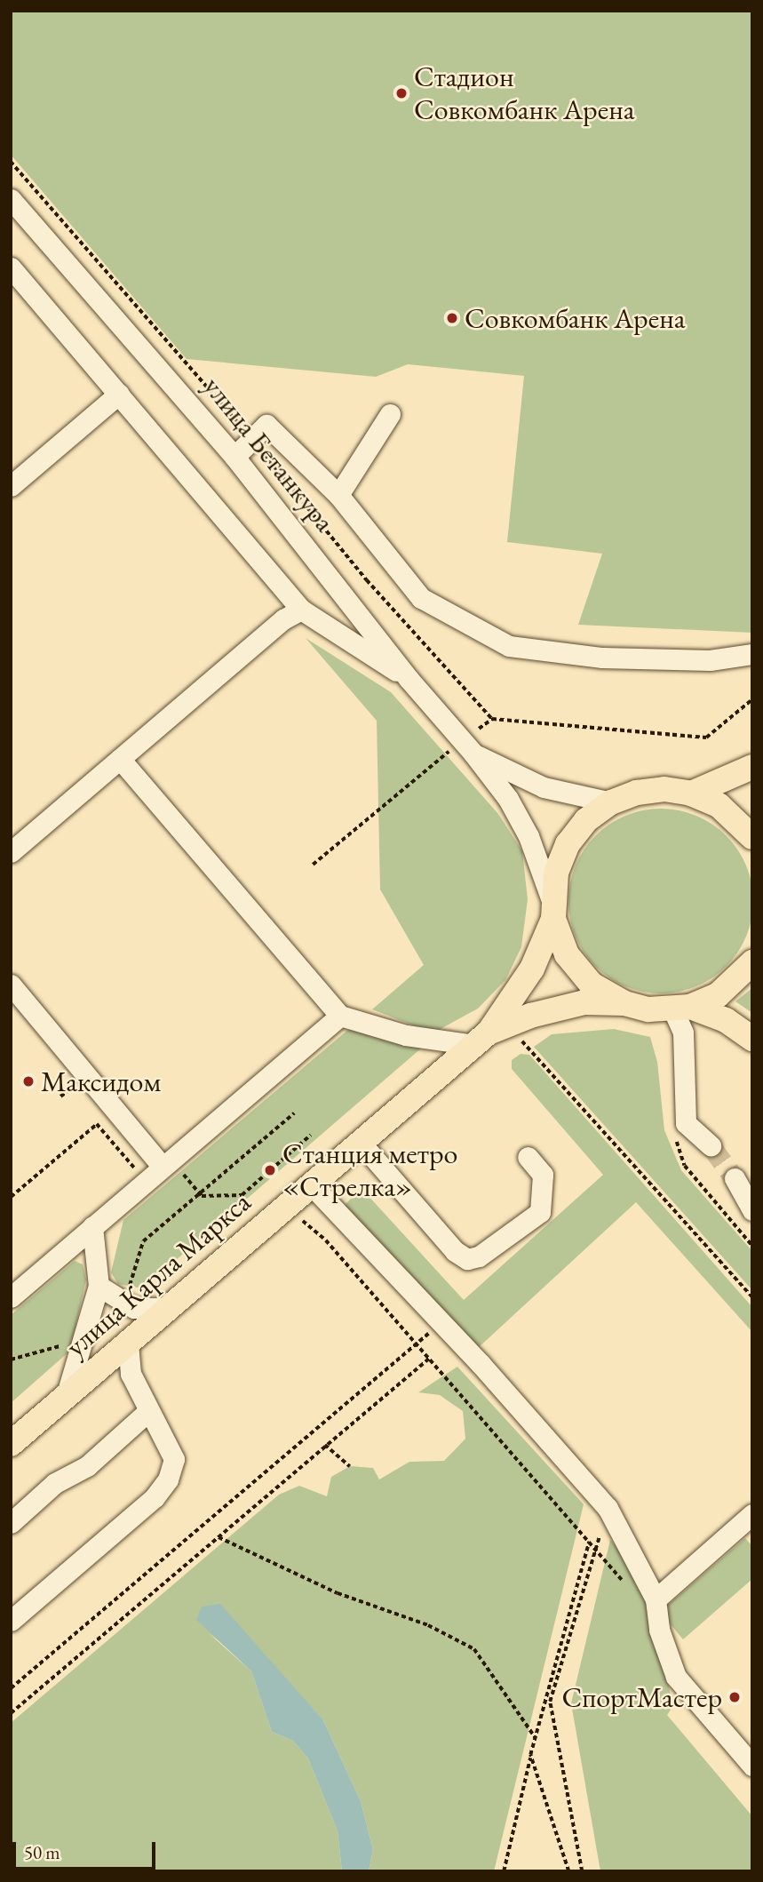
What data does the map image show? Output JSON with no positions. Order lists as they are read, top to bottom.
{
  "streets": {
    "main road": ["улица Карла Маркса"],
    "street": ["улица Бетанкура"]
  },
  "places": [
    "Стадион Совкомбанк Арена",
    "Совкомбанк Арена",
    "Максидом",
    "Станция метро «Стрелка»",
    "СпортМастер"
  ],
  "scale_bar": "50 m"
}
